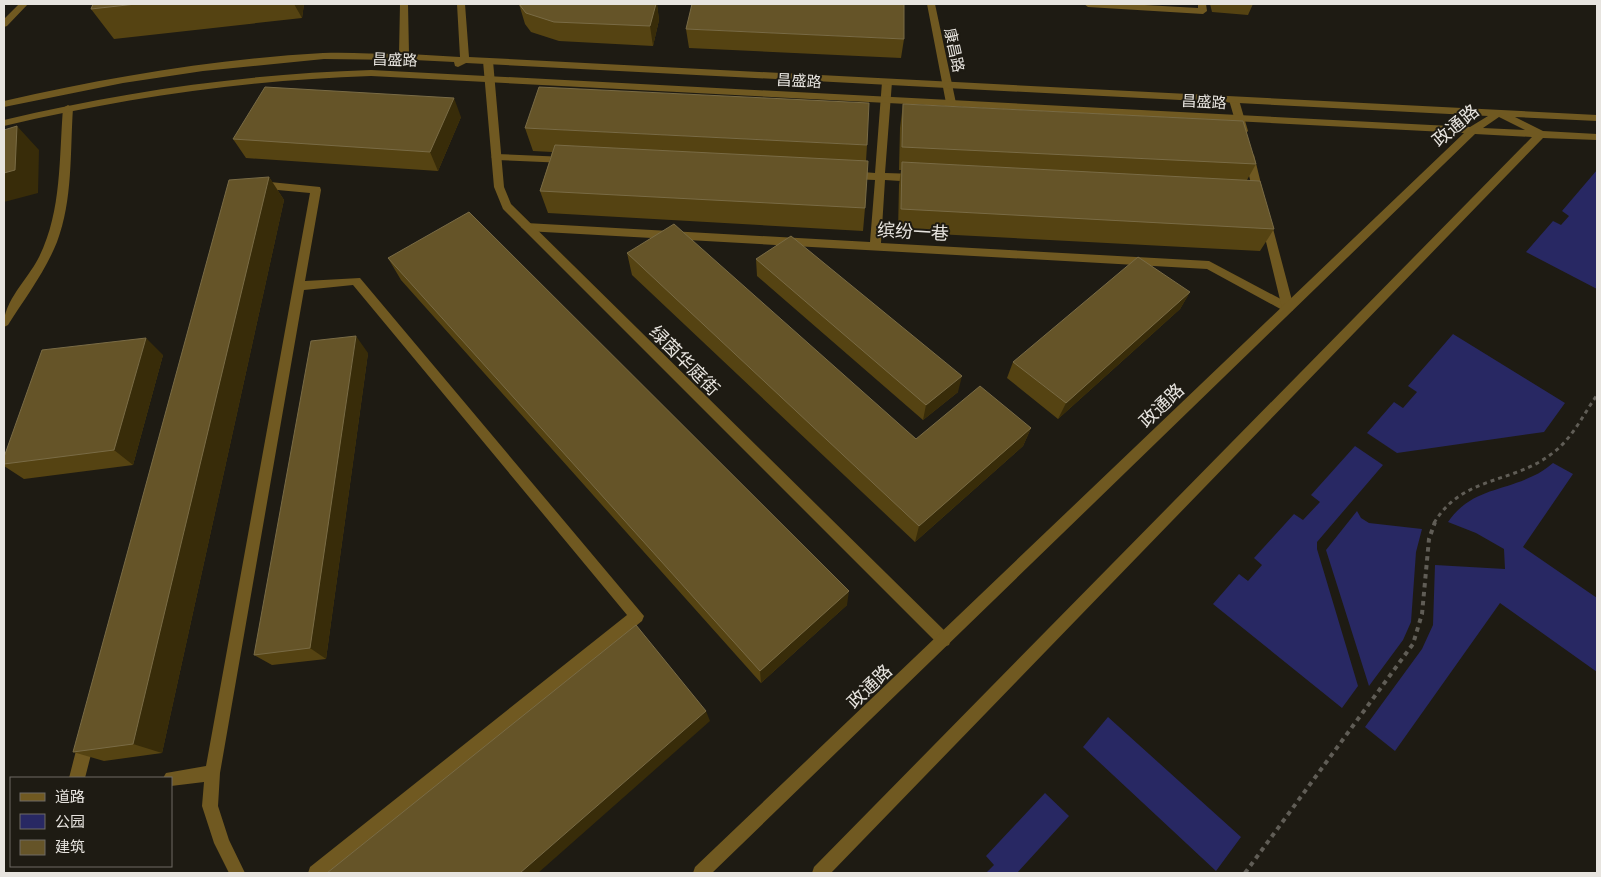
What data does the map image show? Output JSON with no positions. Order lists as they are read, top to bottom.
{
  "streets": {
    "street": [
      "康昌路",
      "昌盛路",
      "政通路",
      "缤纷一巷",
      "绿茵华庭街"
    ]
  },
  "crossings": [
    ["康昌路", "昌盛路"],
    ["昌盛路", "政通路"],
    ["昌盛路", "绿茵华庭街"],
    ["政通路", "缤纷一巷"],
    ["政通路", "绿茵华庭街"],
    ["缤纷一巷", "绿茵华庭街"]
  ],
  "legend": ["道路", "公园", "建筑"]
}
